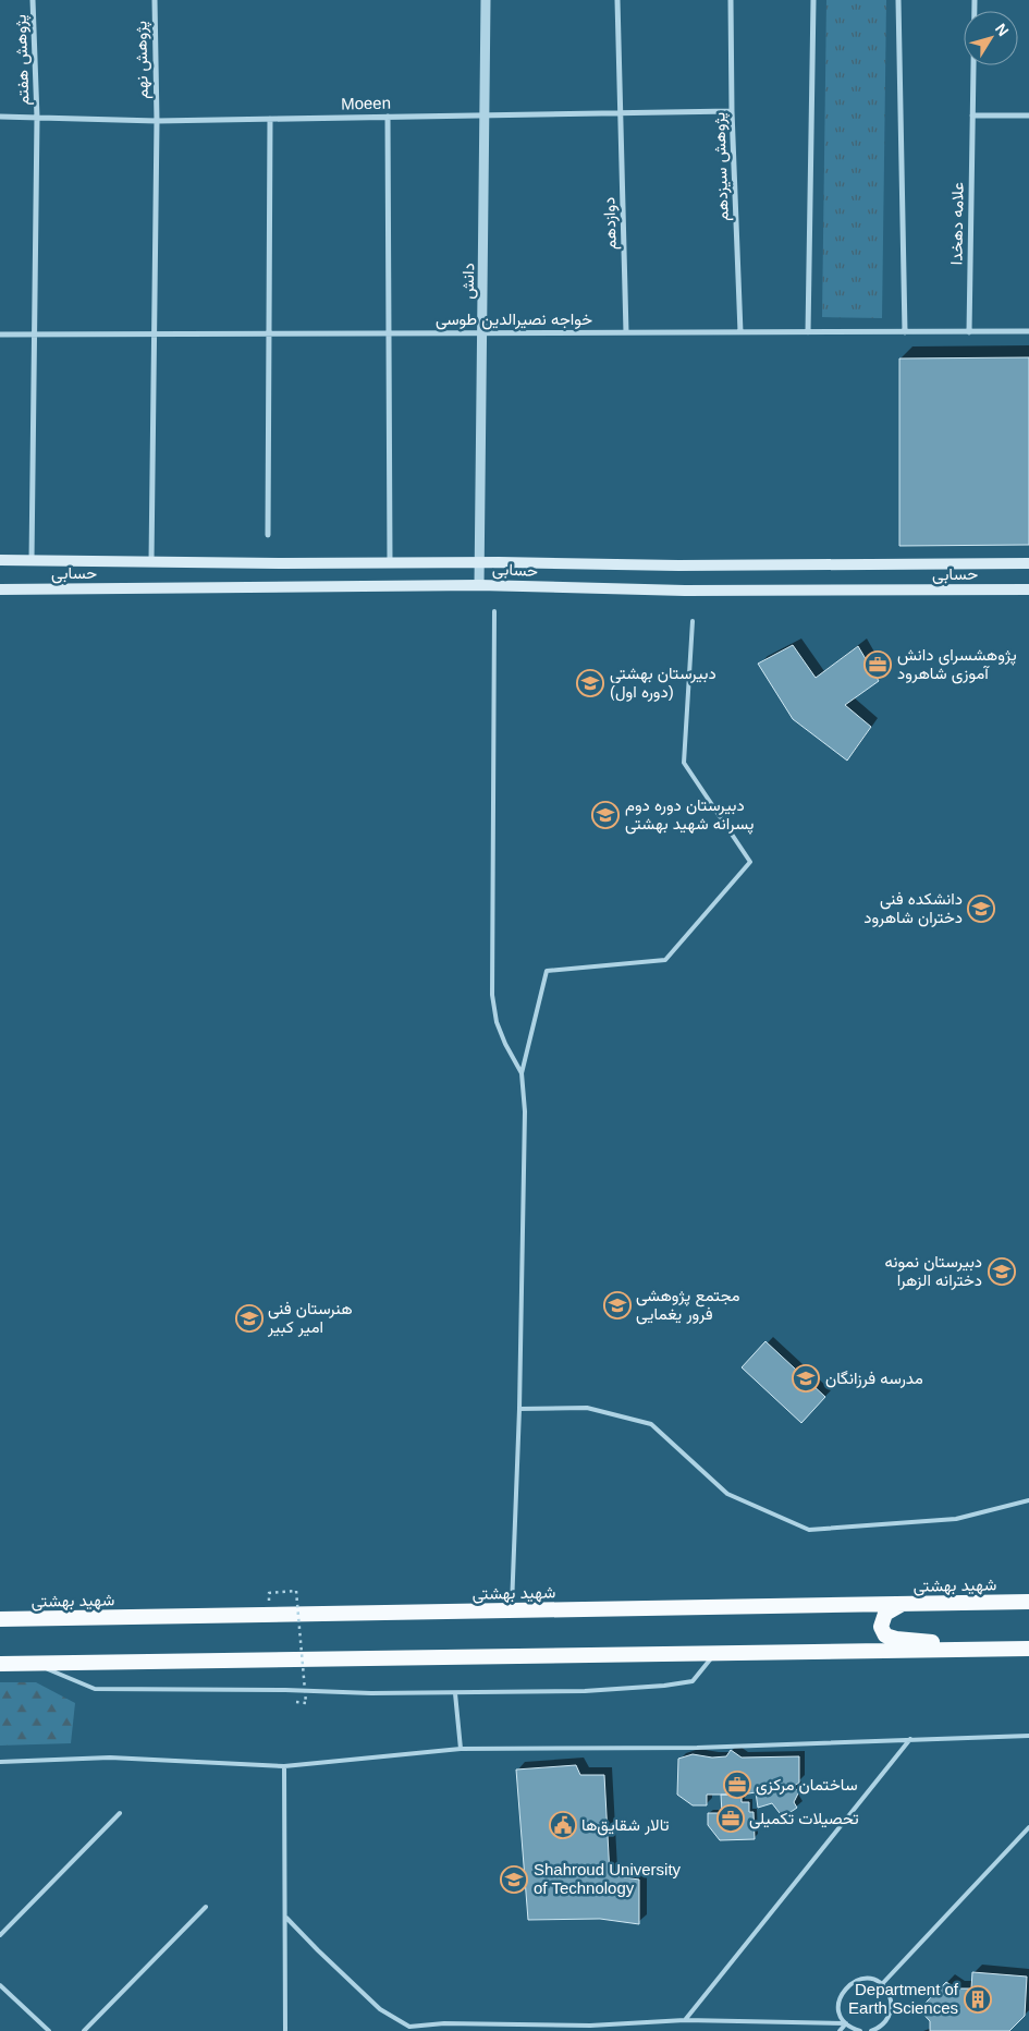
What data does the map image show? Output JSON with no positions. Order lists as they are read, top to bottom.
{
  "streets": {
    "highway": ["شهید بهشتی"],
    "main road": ["حسابی"],
    "street": [
      "پژوهش هفتم",
      "پژوهش نهم",
      "Moeen",
      "پژوهش سیزدهم",
      "دوازدهم",
      "علامه دهخدا",
      "دانش",
      "خواجه نصیرالدین طوسی"
    ]
  },
  "crossings": [
    ["پژوهش هفتم", "Moeen"],
    ["پژوهش هفتم", "خواجه نصیرالدین طوسی"],
    ["پژوهش هفتم", "حسابی"],
    ["پژوهش نهم", "Moeen"],
    ["پژوهش نهم", "خواجه نصیرالدین طوسی"],
    ["پژوهش نهم", "حسابی"],
    ["Moeen", "پژوهش سیزدهم"],
    ["Moeen", "دوازدهم"],
    ["Moeen", "دانش"],
    ["پژوهش سیزدهم", "خواجه نصیرالدین طوسی"],
    ["دوازدهم", "خواجه نصیرالدین طوسی"],
    ["علامه دهخدا", "خواجه نصیرالدین طوسی"],
    ["دانش", "خواجه نصیرالدین طوسی"],
    ["دانش", "حسابی"]
  ],
  "places": {
    "office": ["پژوهشسرای دانش آموزی شاهرود", "ساختمان مرکزی", "تحصیلات تکمیلی"],
    "school or university": [
      "دبیرستان بهشتی (دوره اول)",
      "دبیرستان دوره دوم پسرانه شهید بهشتی",
      "دانشکده فنی دختران شاهرود",
      "دبیرستان نمونه دخترانه الزهرا",
      "مجتمع پژوهشی فرور یغمایی",
      "هنرستان فنی امیر کبیر",
      "مدرسه فرزانگان",
      "Shahroud University of Technology"
    ],
    "public building": ["تالار شقایق‌‌ها"],
    "building": ["Department of Earth Sciences"]
  },
  "north": "top right"
}
